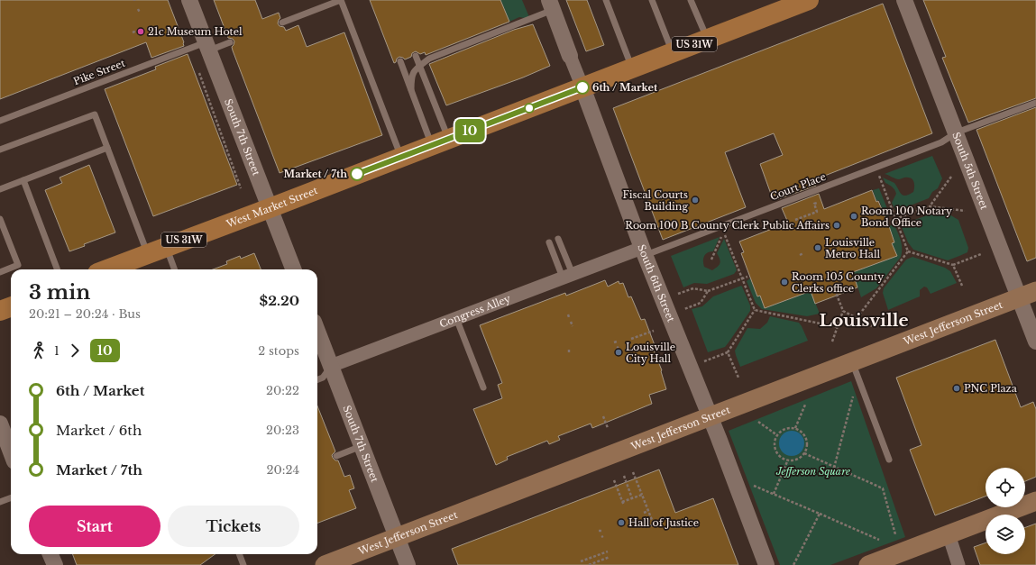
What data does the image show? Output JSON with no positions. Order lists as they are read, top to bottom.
{
  "streets": {
    "main road": ["US 31W", "West Market Street", "West Jefferson Street"],
    "street": [
      "South 7th Street",
      "South 5th Street",
      "South 6th Street",
      "Congress Alley"
    ],
    "lane": ["Pike Street", "Court Place"]
  },
  "crossings": [
    ["Pike Street", "South 7th Street"],
    ["South 7th Street", "West Market Street"],
    ["South 7th Street", "Congress Alley"],
    ["South 7th Street", "West Jefferson Street"],
    ["South 5th Street", "Court Place"],
    ["South 5th Street", "West Jefferson Street"],
    ["Court Place", "South 6th Street"],
    ["Court Place", "Congress Alley"],
    ["West Market Street", "South 6th Street"],
    ["South 6th Street", "Congress Alley"],
    ["South 6th Street", "West Jefferson Street"]
  ],
  "districts": ["Louisville"],
  "parks": ["Jefferson Square"],
  "places": [
    "21c Museum Hotel",
    "6th / Market",
    "Market / 7th",
    "Fiscal Courts Building",
    "Room 100 Notary Bond Office",
    "Room 100 B County Clerk Public Affairs",
    "Louisville Metro Hall",
    "Room 105 County Clerks office",
    "Louisville City Hall",
    "PNC Plaza",
    "Hall of Justice"
  ],
  "lines": ["bus line 10"],
  "page": {
    "on_map": "10",
    "heading": ["3 min", "20:21 – 20:24 · Bus", "$2.20"],
    "legs": ["1", "10", "2 stops"],
    "list": [
      {
        "name": "6th / Market",
        "value": "20:22"
      },
      {
        "name": "Market / 6th",
        "value": "20:23"
      },
      {
        "name": "Market / 7th",
        "value": "20:24"
      }
    ],
    "buttons": ["Start", "Tickets"]
  }
}
